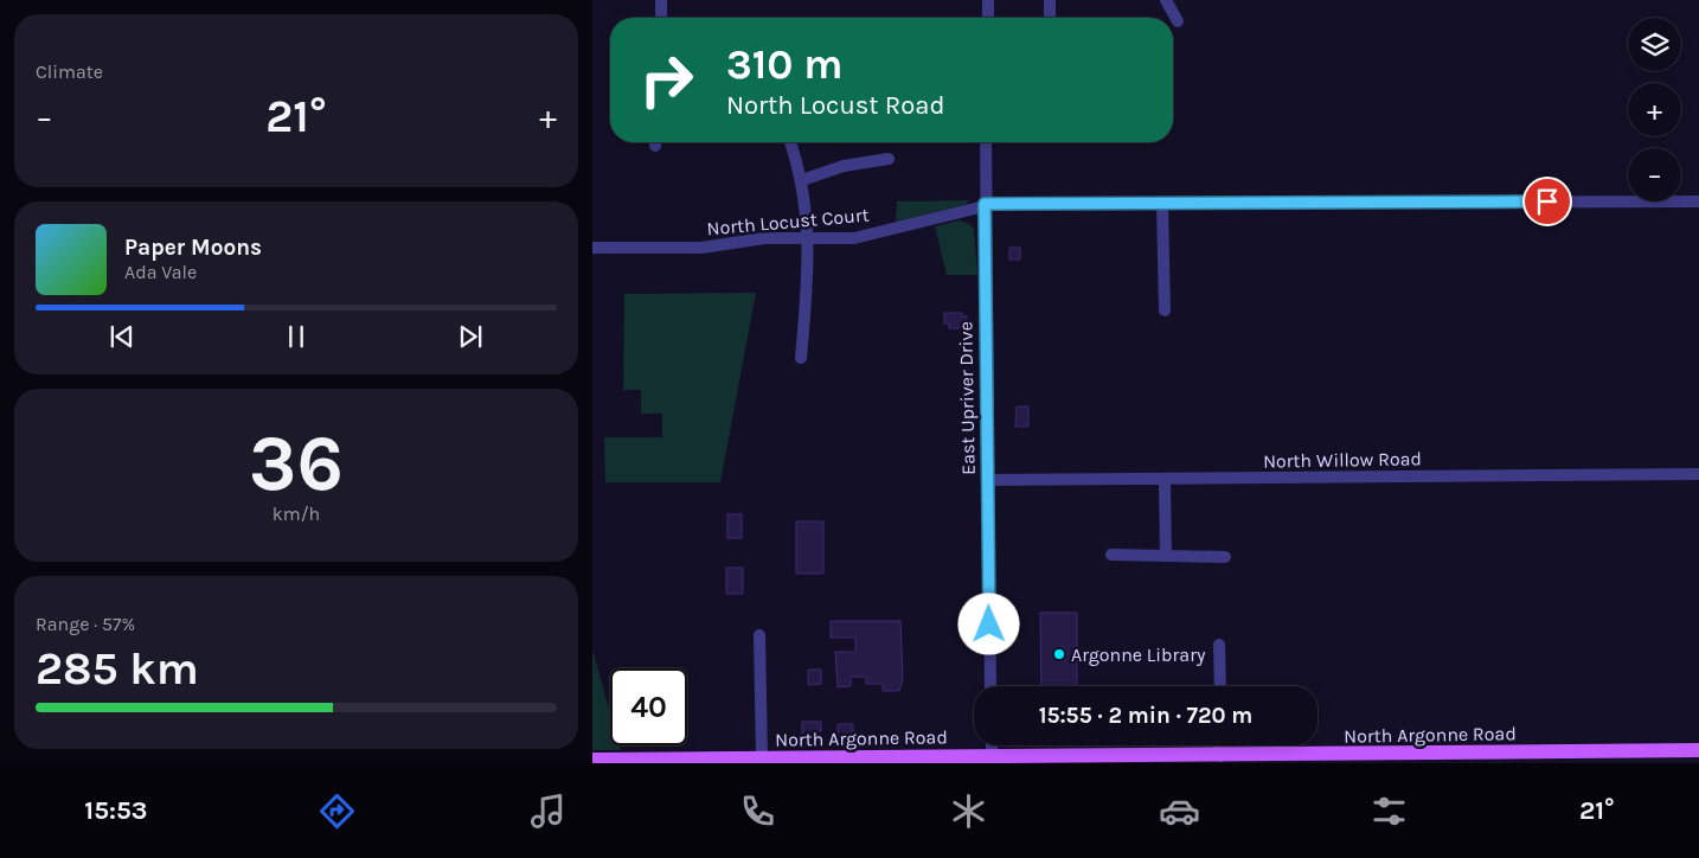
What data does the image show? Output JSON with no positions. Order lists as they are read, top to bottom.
{
  "streets": {
    "main road": ["North Argonne Road"],
    "street": ["North Locust Court", "East Upriver Drive", "North Willow Road"]
  },
  "crossings": [
    ["North Locust Court", "East Upriver Drive"],
    ["East Upriver Drive", "North Willow Road"]
  ],
  "places": ["Argonne Library"],
  "page": {
    "tile": [
      "Climate",
      ["36", "km/h"],
      ["Range · 57%", "285 km"]
    ],
    "map_buttons": ["+", "−"],
    "turn": ["310 m", "North Locust Road"],
    "heat": ["−", "21°", "+"],
    "song": ["Paper Moons", "Ada Vale"],
    "limit": "40",
    "trip": "15:55 · 2 min · 720 m",
    "tabs": ["15:53", "21°"]
  }
}
